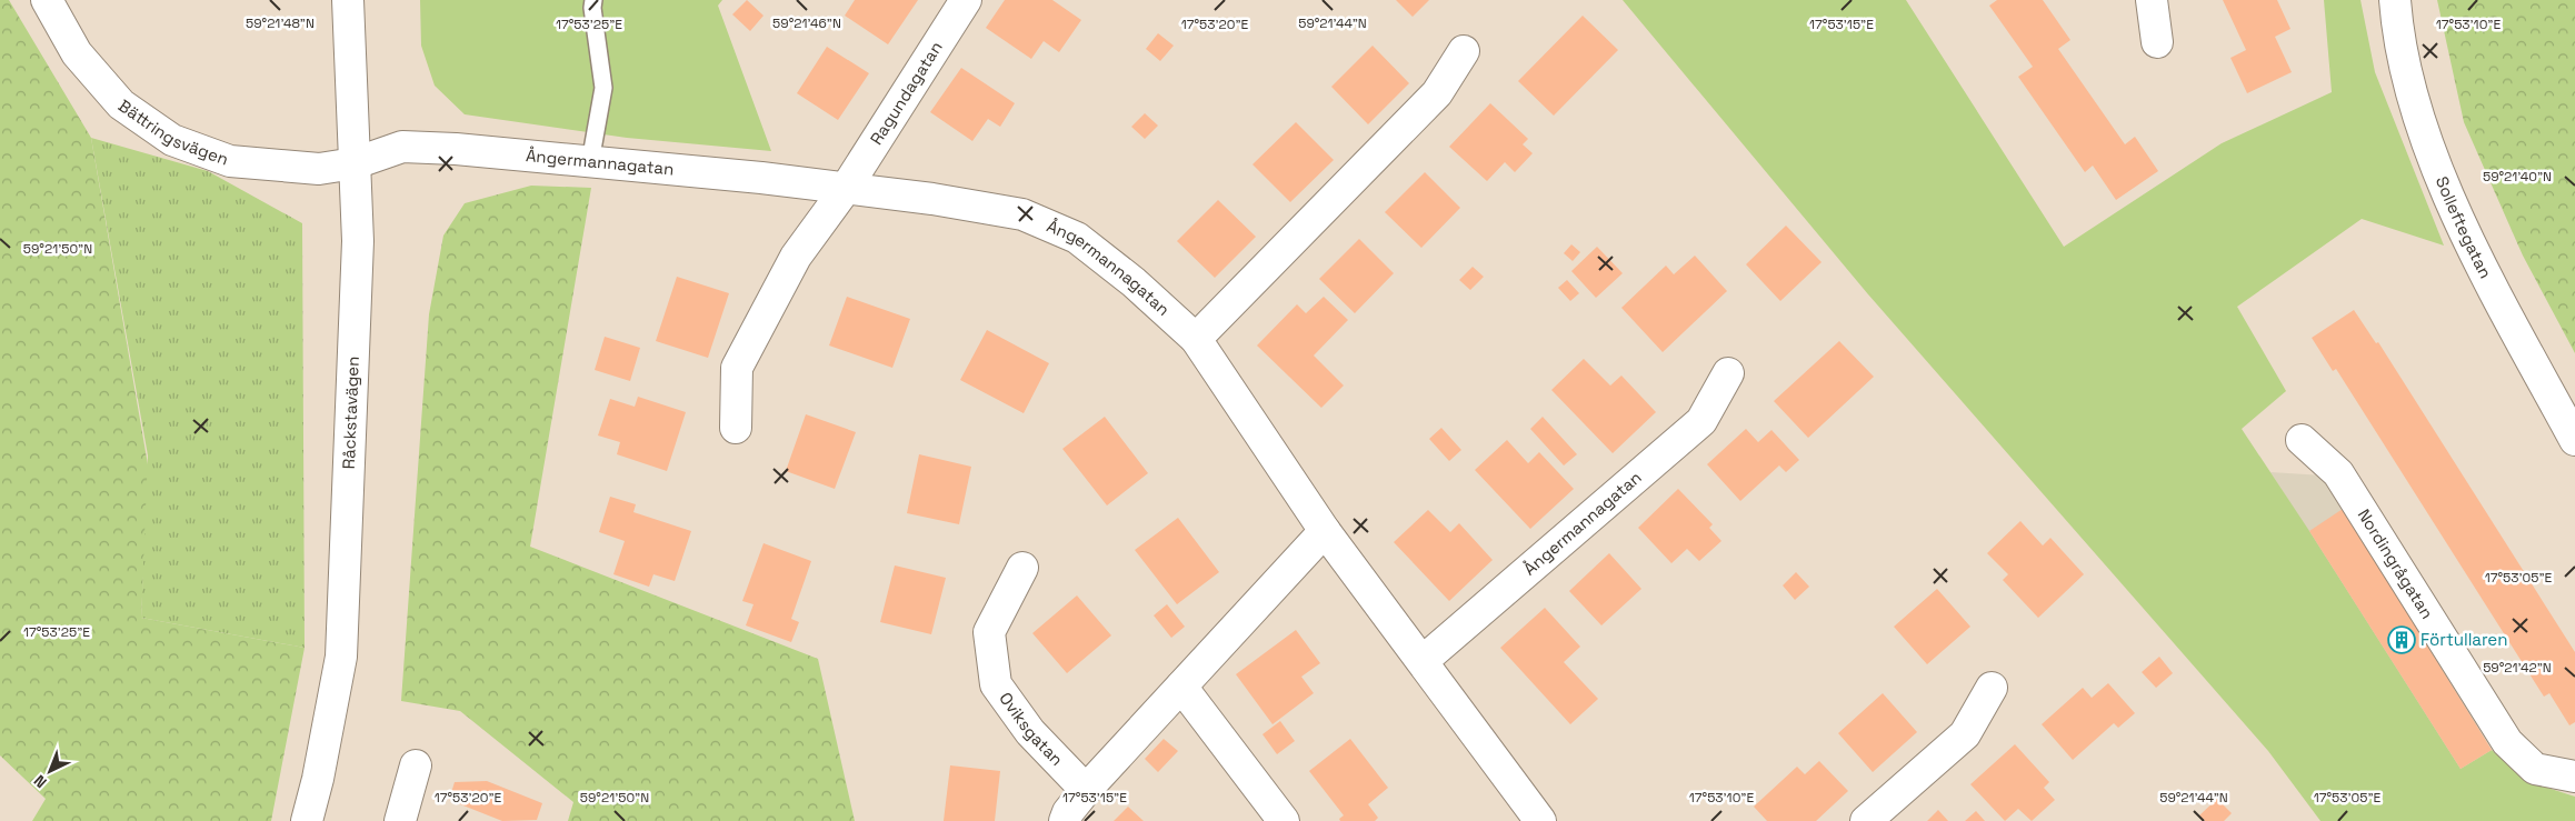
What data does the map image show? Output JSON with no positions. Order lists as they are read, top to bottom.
{
  "streets": {
    "street": [
      "Ragundagatan",
      "Bättringsvägen",
      "Ångermannagatan",
      "Solleftegatan",
      "Råckstavägen",
      "Nordingrågatan",
      "Oviksgatan"
    ]
  },
  "crossings": [
    ["Ragundagatan", "Ångermannagatan"],
    ["Bättringsvägen", "Ångermannagatan"],
    ["Bättringsvägen", "Råckstavägen"],
    ["Ångermannagatan", "Råckstavägen"]
  ],
  "places": {
    "building": ["Förtullaren"]
  },
  "north": "bottom left",
  "coordinates": [
    "59°21'48\"N",
    "59°21'46\"N",
    "59°21'44\"N",
    "17°53'20\"E",
    "17°53'25\"E",
    "17°53'15\"E",
    "17°53'10\"E",
    "59°21'40\"N",
    "59°21'50\"N",
    "17°53'05\"E",
    "59°21'42\"N"
  ]
}
